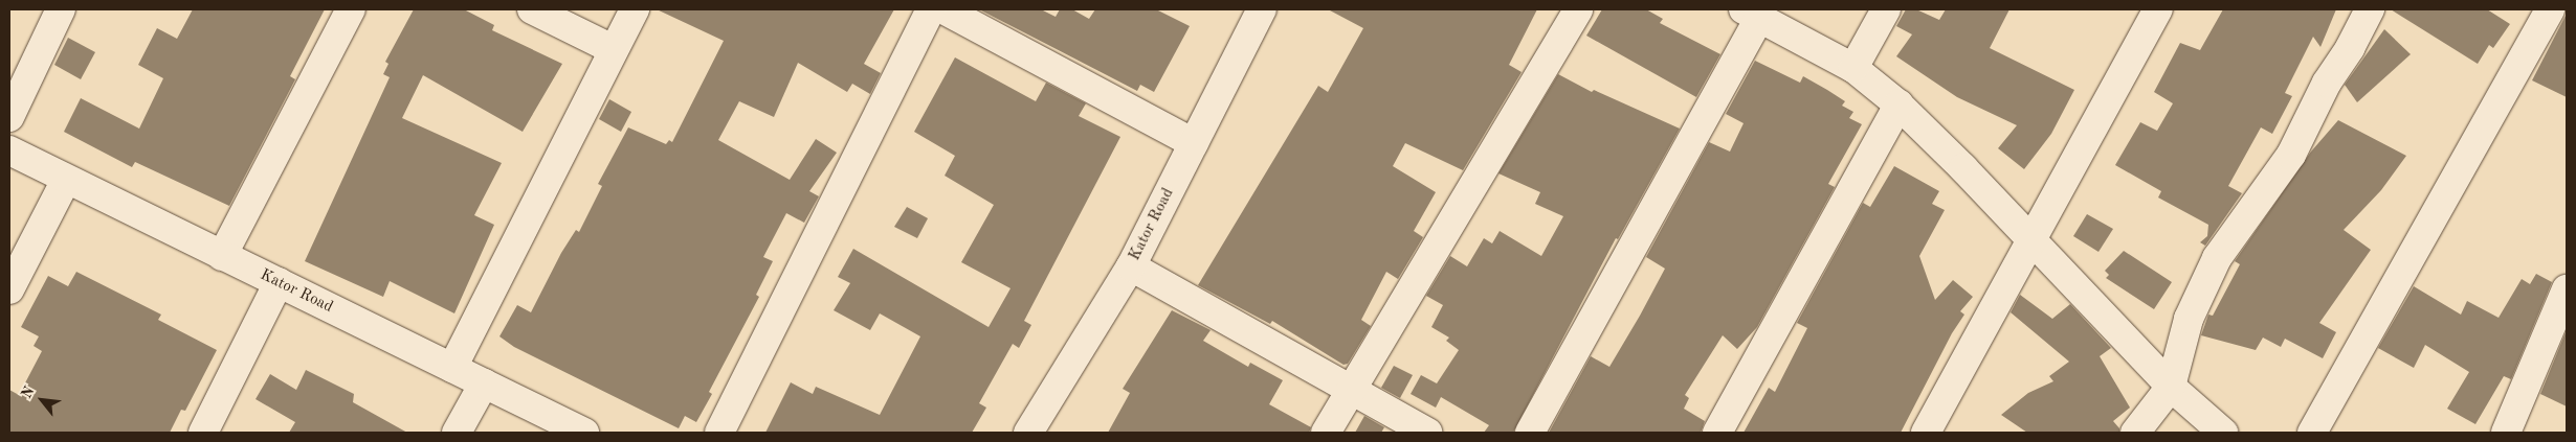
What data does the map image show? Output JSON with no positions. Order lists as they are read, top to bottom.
{
  "streets": {
    "street": ["Kator Road"]
  },
  "north": "top left"
}
